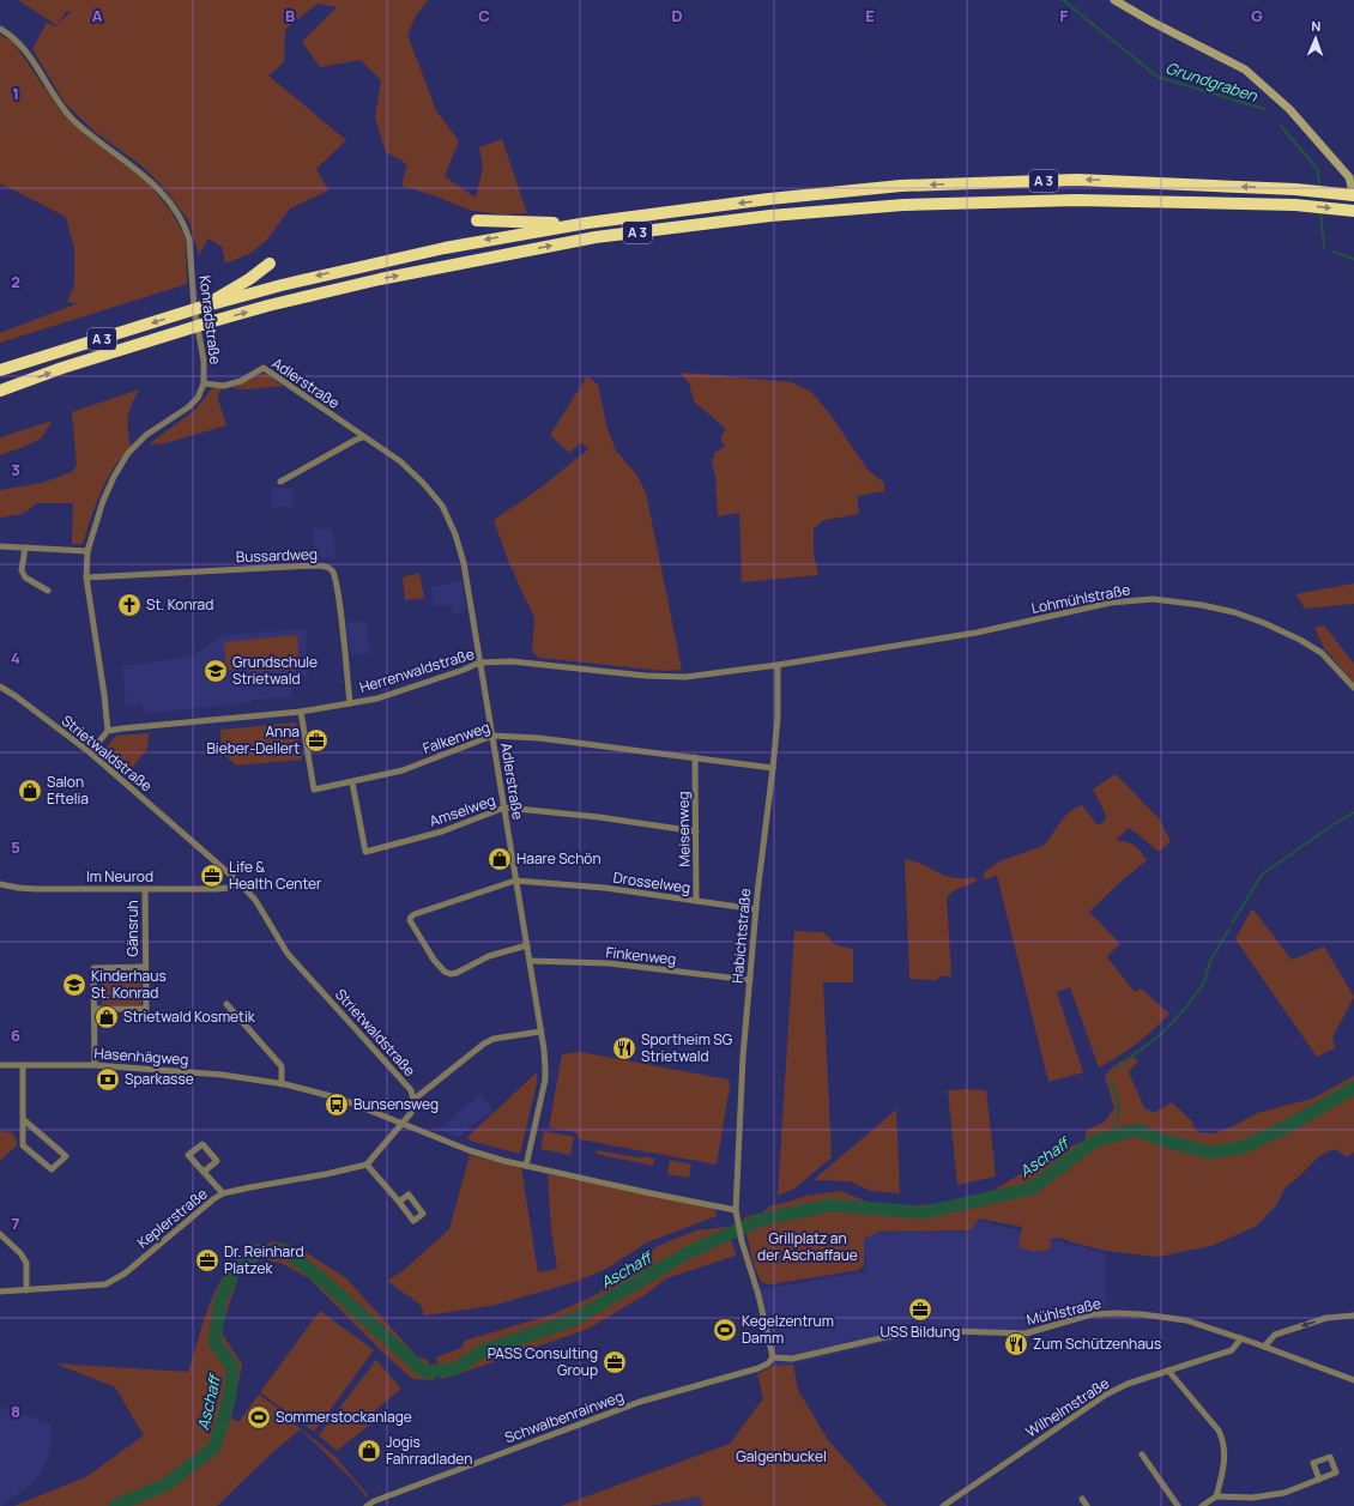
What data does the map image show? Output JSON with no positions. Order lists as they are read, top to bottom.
{
  "streets": {
    "highway": ["A 3"],
    "street": [
      "Konradstraße",
      "Adlerstraße",
      "Bussardweg",
      "Lohmühlstraße",
      "Herrenwaldstraße",
      "Falkenweg",
      "Strietwaldstraße",
      "Amselweg",
      "Meisenweg",
      "Im Neurod",
      "Drosselweg",
      "Gänsruh",
      "Habichtstraße",
      "Finkenweg",
      "Hasenhägweg",
      "Keplerstraße",
      "Mühlstraße",
      "Wilhelmstraße",
      "Schwalbenrainweg"
    ]
  },
  "crossings": [
    ["Konradstraße", "Adlerstraße"],
    ["Konradstraße", "Bussardweg"],
    ["Konradstraße", "Herrenwaldstraße"],
    ["Adlerstraße", "Herrenwaldstraße"],
    ["Adlerstraße", "Falkenweg"],
    ["Adlerstraße", "Amselweg"],
    ["Adlerstraße", "Drosselweg"],
    ["Adlerstraße", "Finkenweg"],
    ["Bussardweg", "Herrenwaldstraße"],
    ["Lohmühlstraße", "Herrenwaldstraße"],
    ["Herrenwaldstraße", "Falkenweg"],
    ["Herrenwaldstraße", "Habichtstraße"],
    ["Falkenweg", "Amselweg"],
    ["Falkenweg", "Meisenweg"],
    ["Falkenweg", "Habichtstraße"],
    ["Strietwaldstraße", "Im Neurod"],
    ["Strietwaldstraße", "Hasenhägweg"],
    ["Amselweg", "Meisenweg"],
    ["Meisenweg", "Drosselweg"],
    ["Im Neurod", "Gänsruh"],
    ["Drosselweg", "Habichtstraße"],
    ["Gänsruh", "Hasenhägweg"],
    ["Habichtstraße", "Finkenweg"],
    ["Mühlstraße", "Wilhelmstraße"],
    ["Mühlstraße", "Schwalbenrainweg"]
  ],
  "water": ["Grundgraben", "Aschaff"],
  "parks": ["Grillplatz an der Aschaffaue", "Galgenbuckel"],
  "places": {
    "church": ["St. Konrad"],
    "school or university": ["Grundschule Strietwald", "Kinderhaus St. Konrad"],
    "office": [
      "Anna Bieber-Dellert",
      "Life & Health Center",
      "Dr. Reinhard Platzek",
      "USS Bildung",
      "PASS Consulting Group"
    ],
    "shop": [
      "Salon Eftelia",
      "Haare Schön",
      "Strietwald Kosmetik",
      "Jogis Fahrradladen"
    ],
    "restaurant": ["Sportheim SG Strietwald", "Zum Schützenhaus"],
    "bank": ["Sparkasse"],
    "bus stop": ["Bunsensweg"],
    "sports": ["Kegelzentrum Damm", "Sommerstockanlage"]
  },
  "north": "top",
  "grid": {
    "columns": [
      "A",
      "B",
      "C",
      "D",
      "E",
      "F",
      "G"
    ],
    "rows": [
      "1",
      "2",
      "3",
      "4",
      "5",
      "6",
      "7",
      "8"
    ]
  }
}
